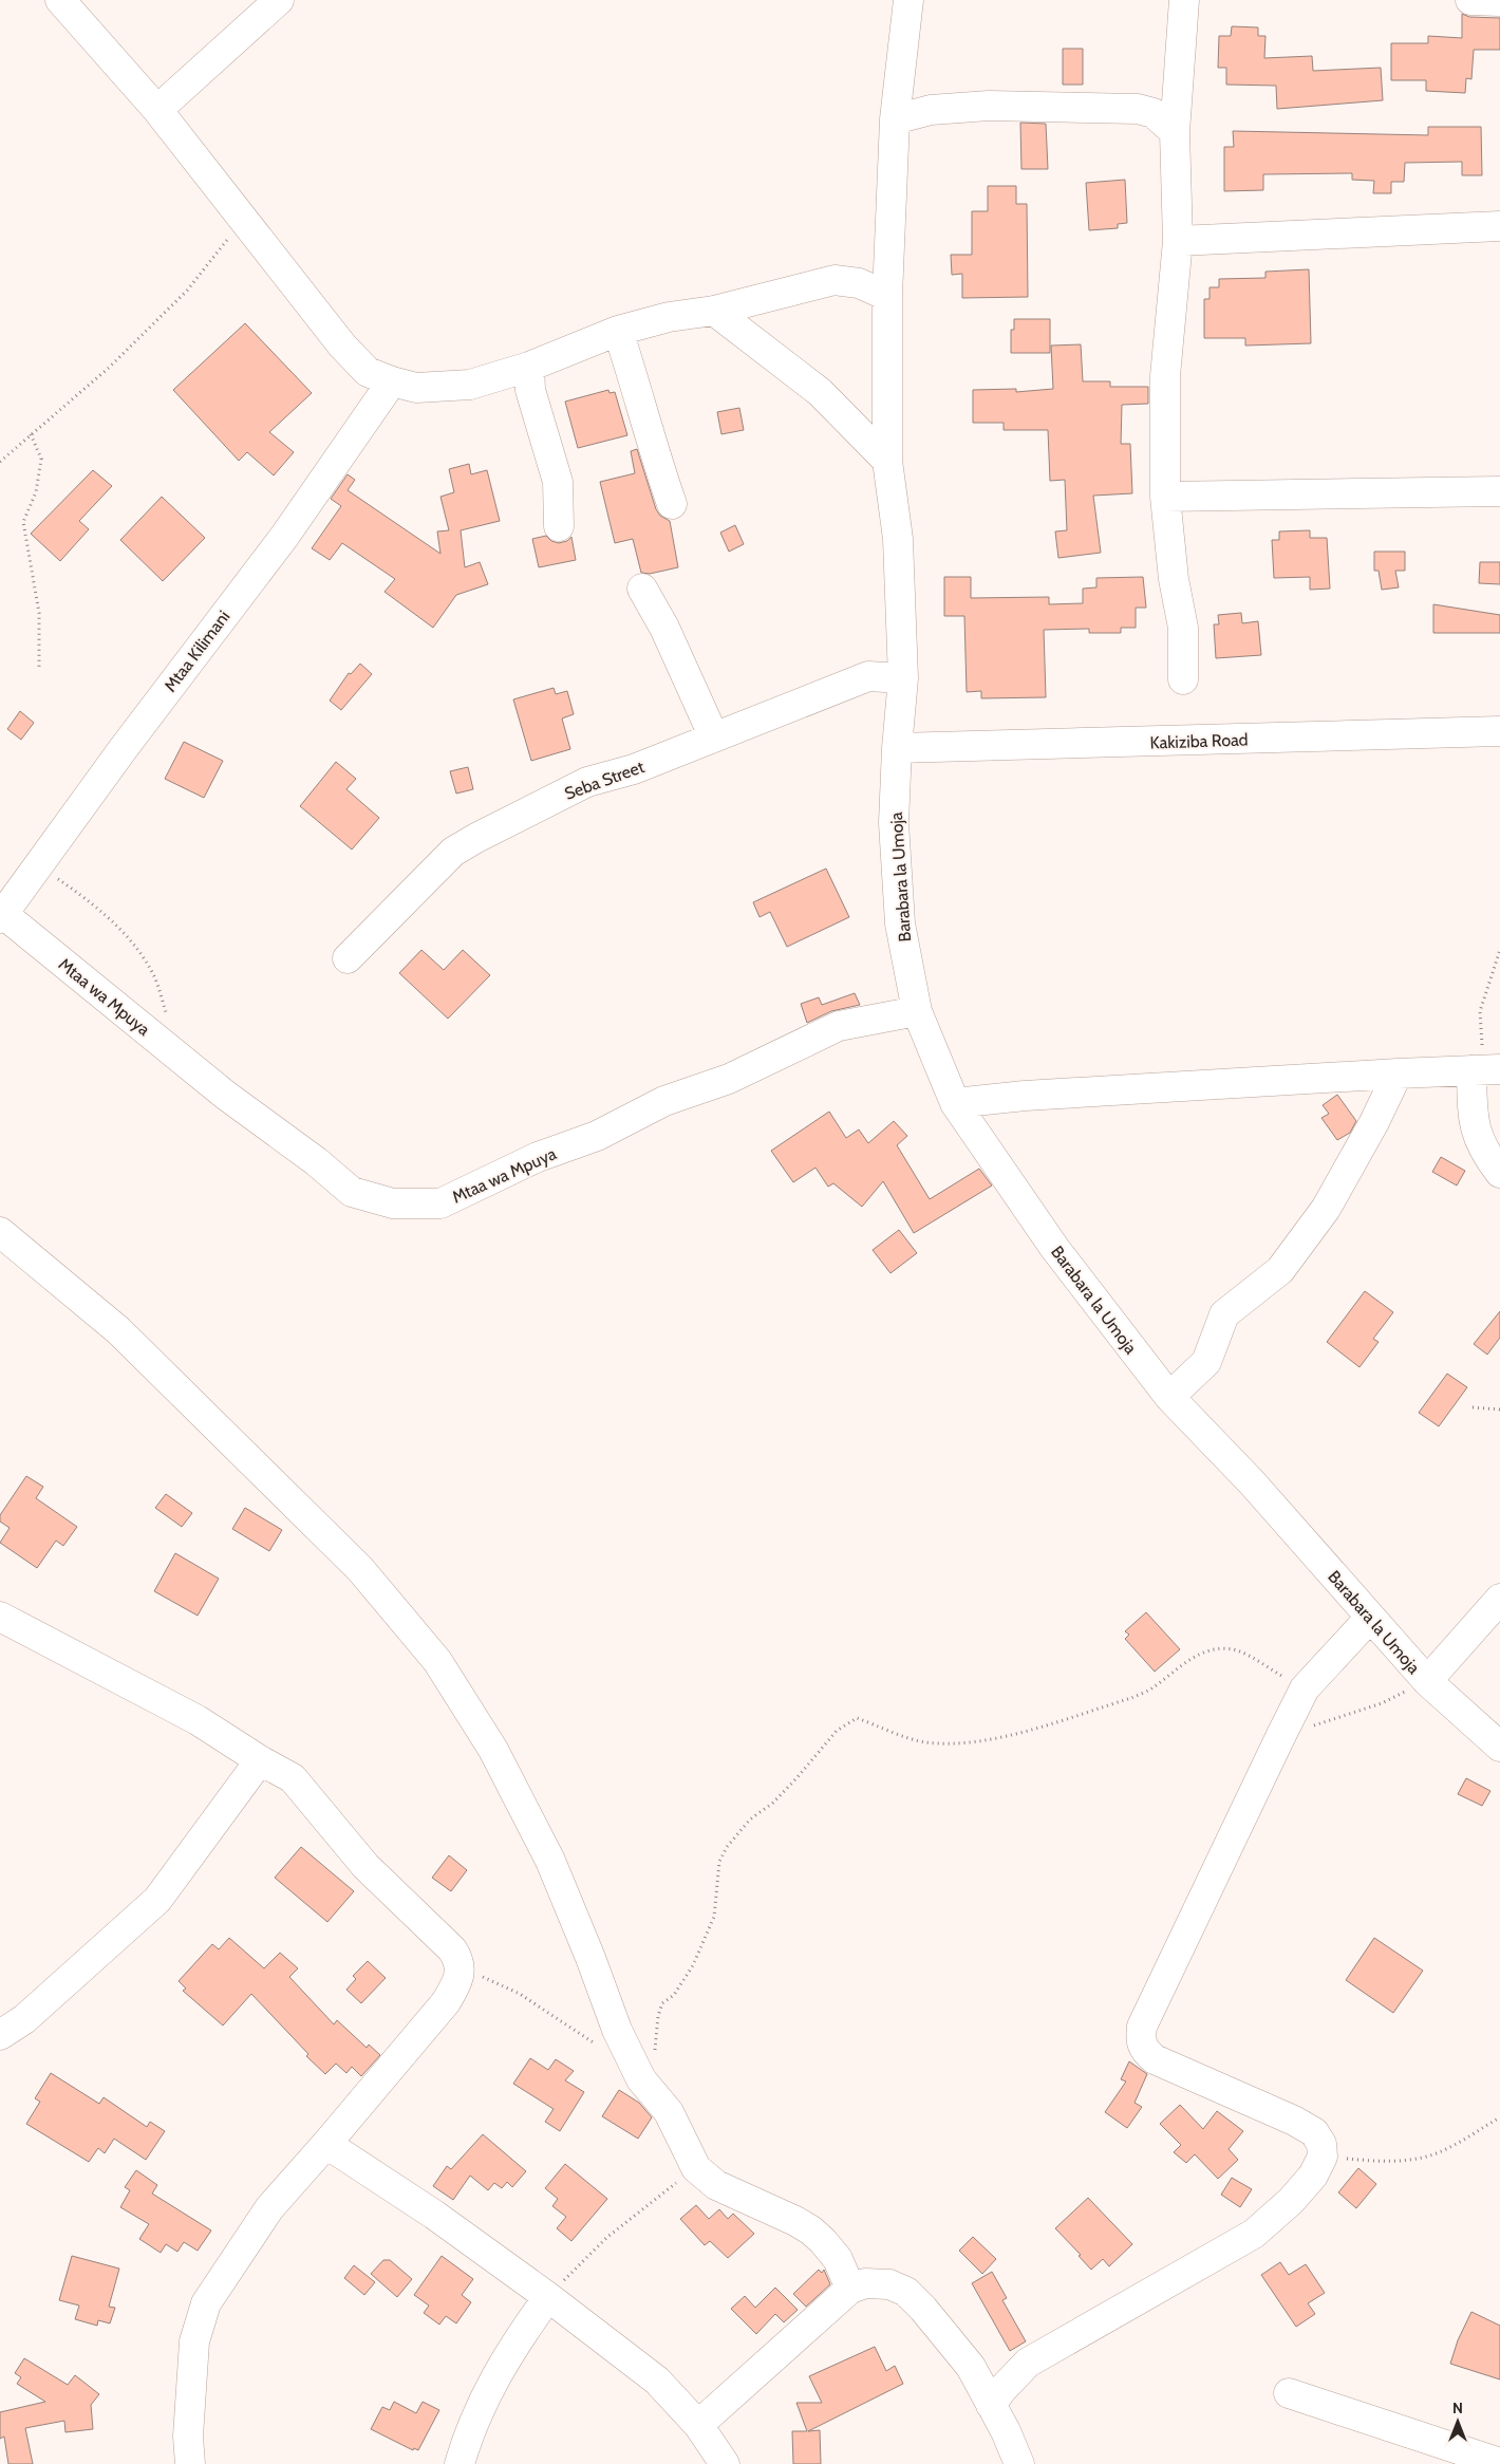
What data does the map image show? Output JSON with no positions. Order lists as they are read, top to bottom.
{
  "streets": {
    "street": [
      "Mtaa Kilimani",
      "Kakiziba Road",
      "Seba Street",
      "Barabara la Umoja",
      "Mtaa wa Mpuya"
    ]
  },
  "crossings": [
    ["Mtaa Kilimani", "Mtaa wa Mpuya"],
    ["Kakiziba Road", "Barabara la Umoja"],
    ["Seba Street", "Barabara la Umoja"],
    ["Barabara la Umoja", "Mtaa wa Mpuya"]
  ],
  "north": "top"
}
